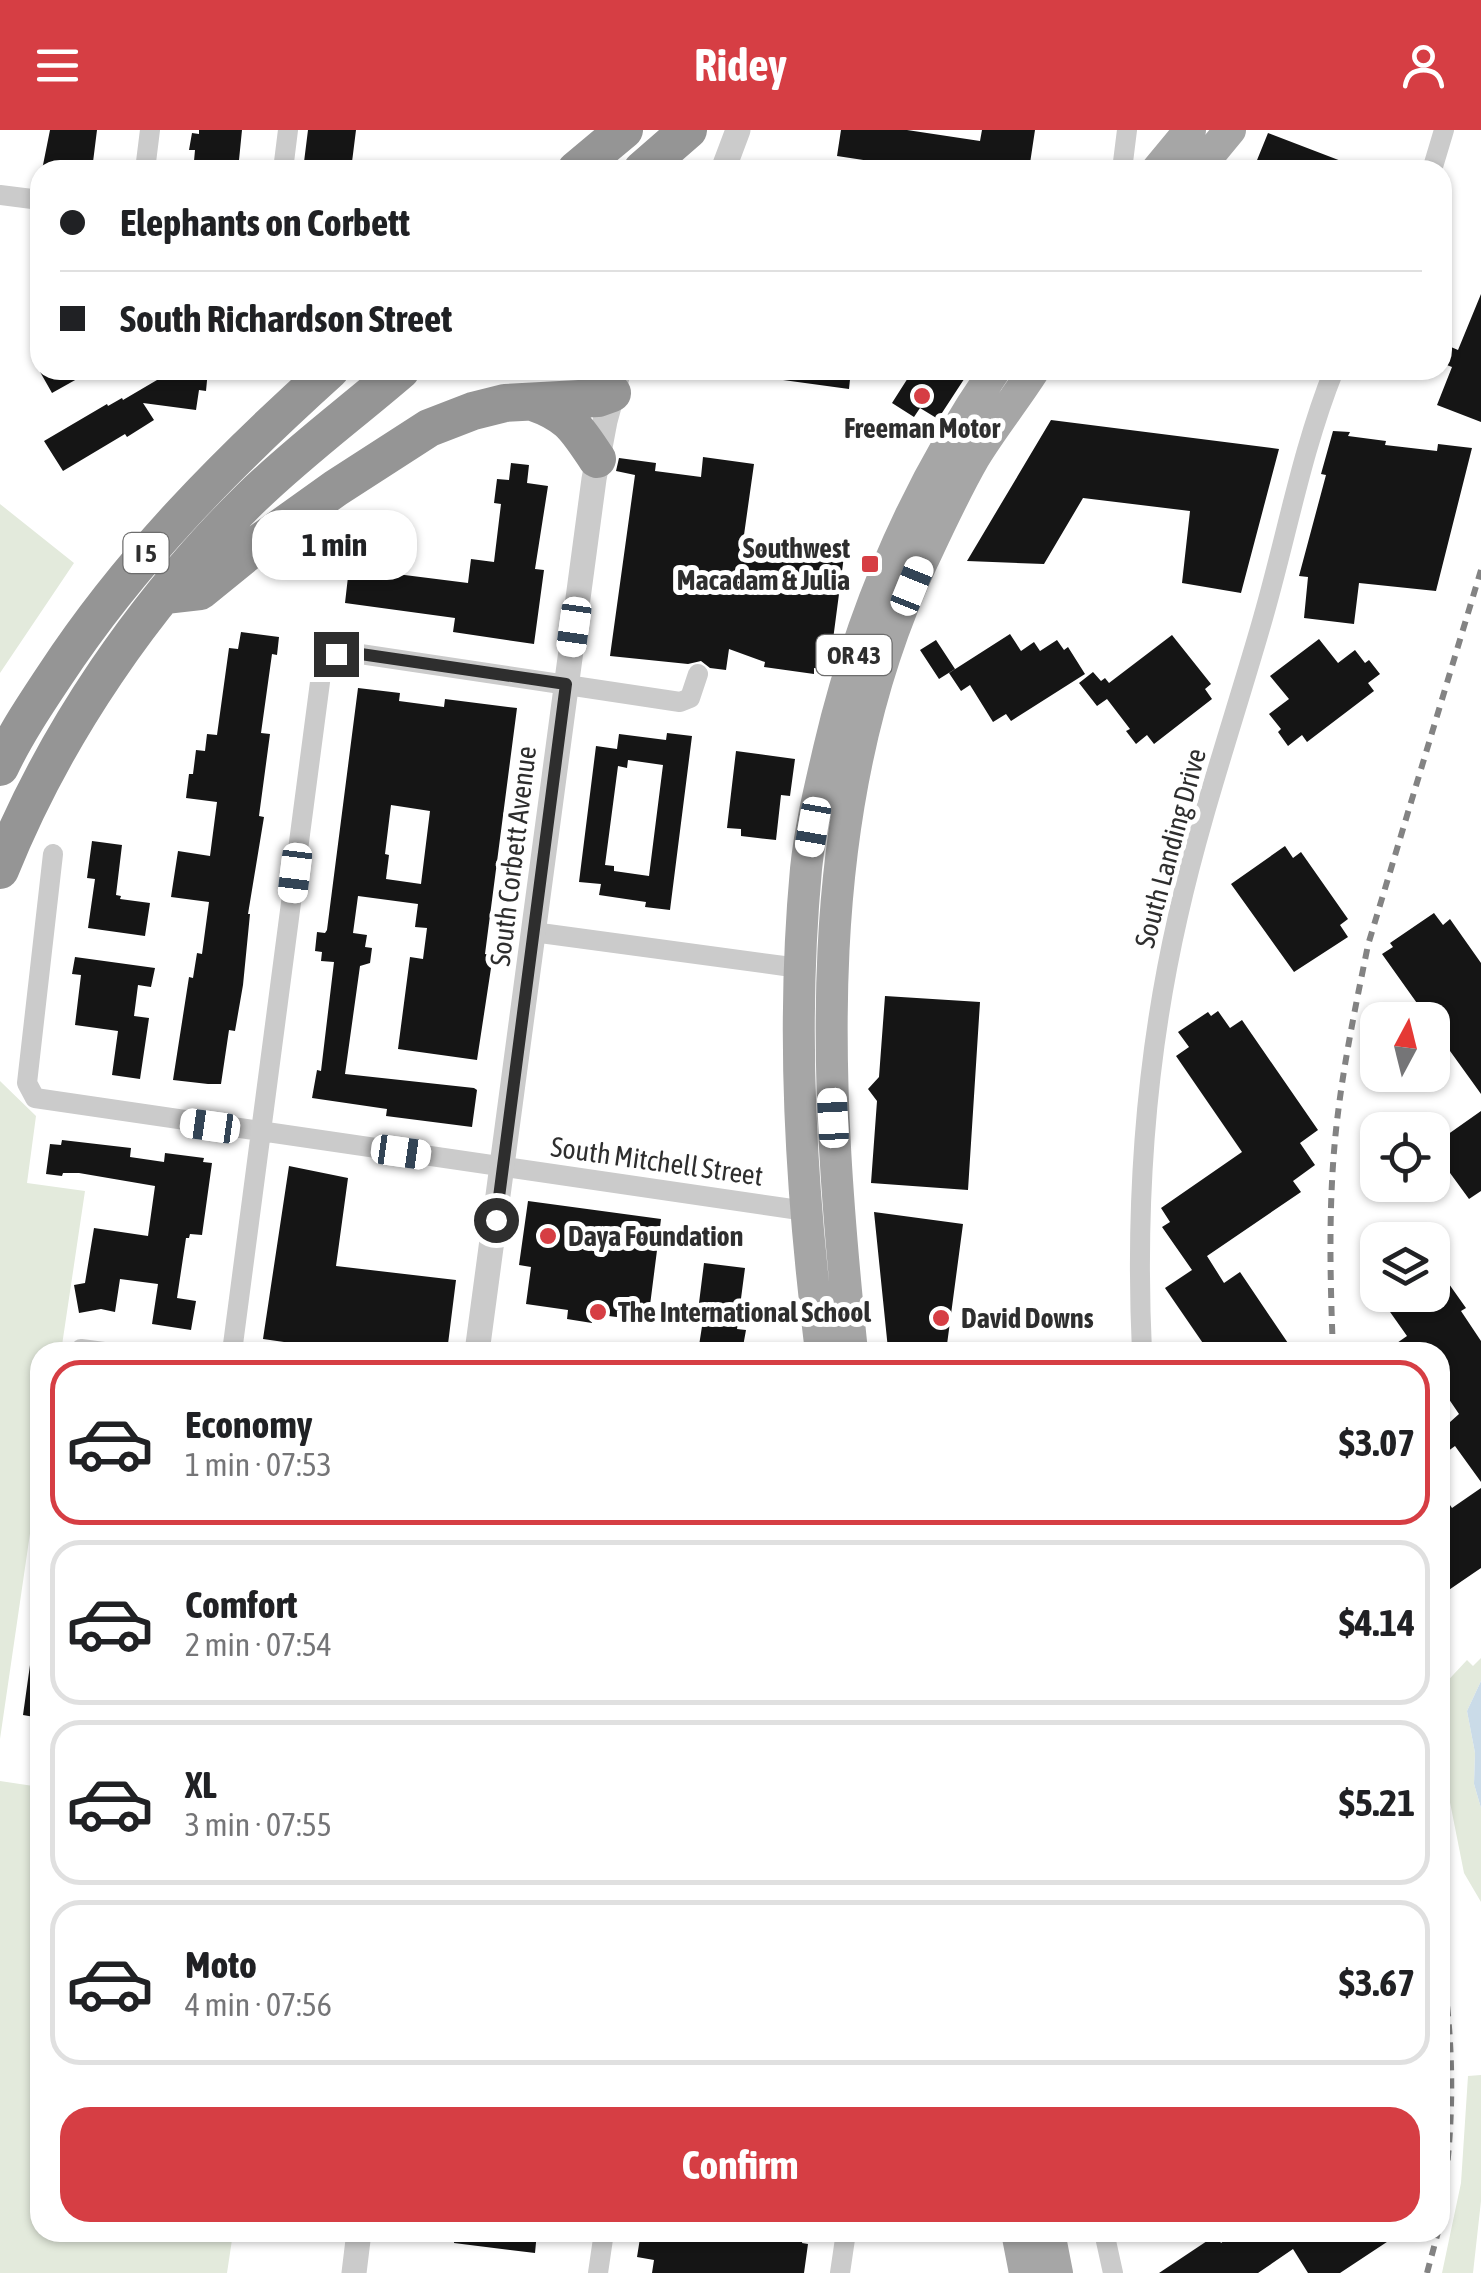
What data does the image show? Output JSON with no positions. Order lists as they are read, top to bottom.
{
  "streets": {
    "highway": ["I 5"],
    "main road": ["OR 43"],
    "street": ["South Landing Drive", "South Corbett Avenue", "South Mitchell Street"]
  },
  "crossings": [
    ["OR 43", "South Mitchell Street"],
    ["South Corbett Avenue", "South Mitchell Street"]
  ],
  "places": {
    "other": [
      "Freeman Motor",
      "Daya Foundation",
      "The International School",
      "David Downs"
    ],
    "transit": ["Southwest Macadam & Julia"]
  },
  "north": "top",
  "page": {
    "header": "Ridey",
    "banner": ["Elephants on Corbett", "South Richardson Street"],
    "bubble": "1 min",
    "list": [
      {
        "name": "Economy",
        "note": "1 min · 07:53",
        "value": "$3.07"
      },
      {
        "name": "Comfort",
        "note": "2 min · 07:54",
        "value": "$4.14"
      },
      {
        "name": "XL",
        "note": "3 min · 07:55",
        "value": "$5.21"
      },
      {
        "name": "Moto",
        "note": "4 min · 07:56",
        "value": "$3.67"
      }
    ],
    "buttons": "Confirm"
  }
}
